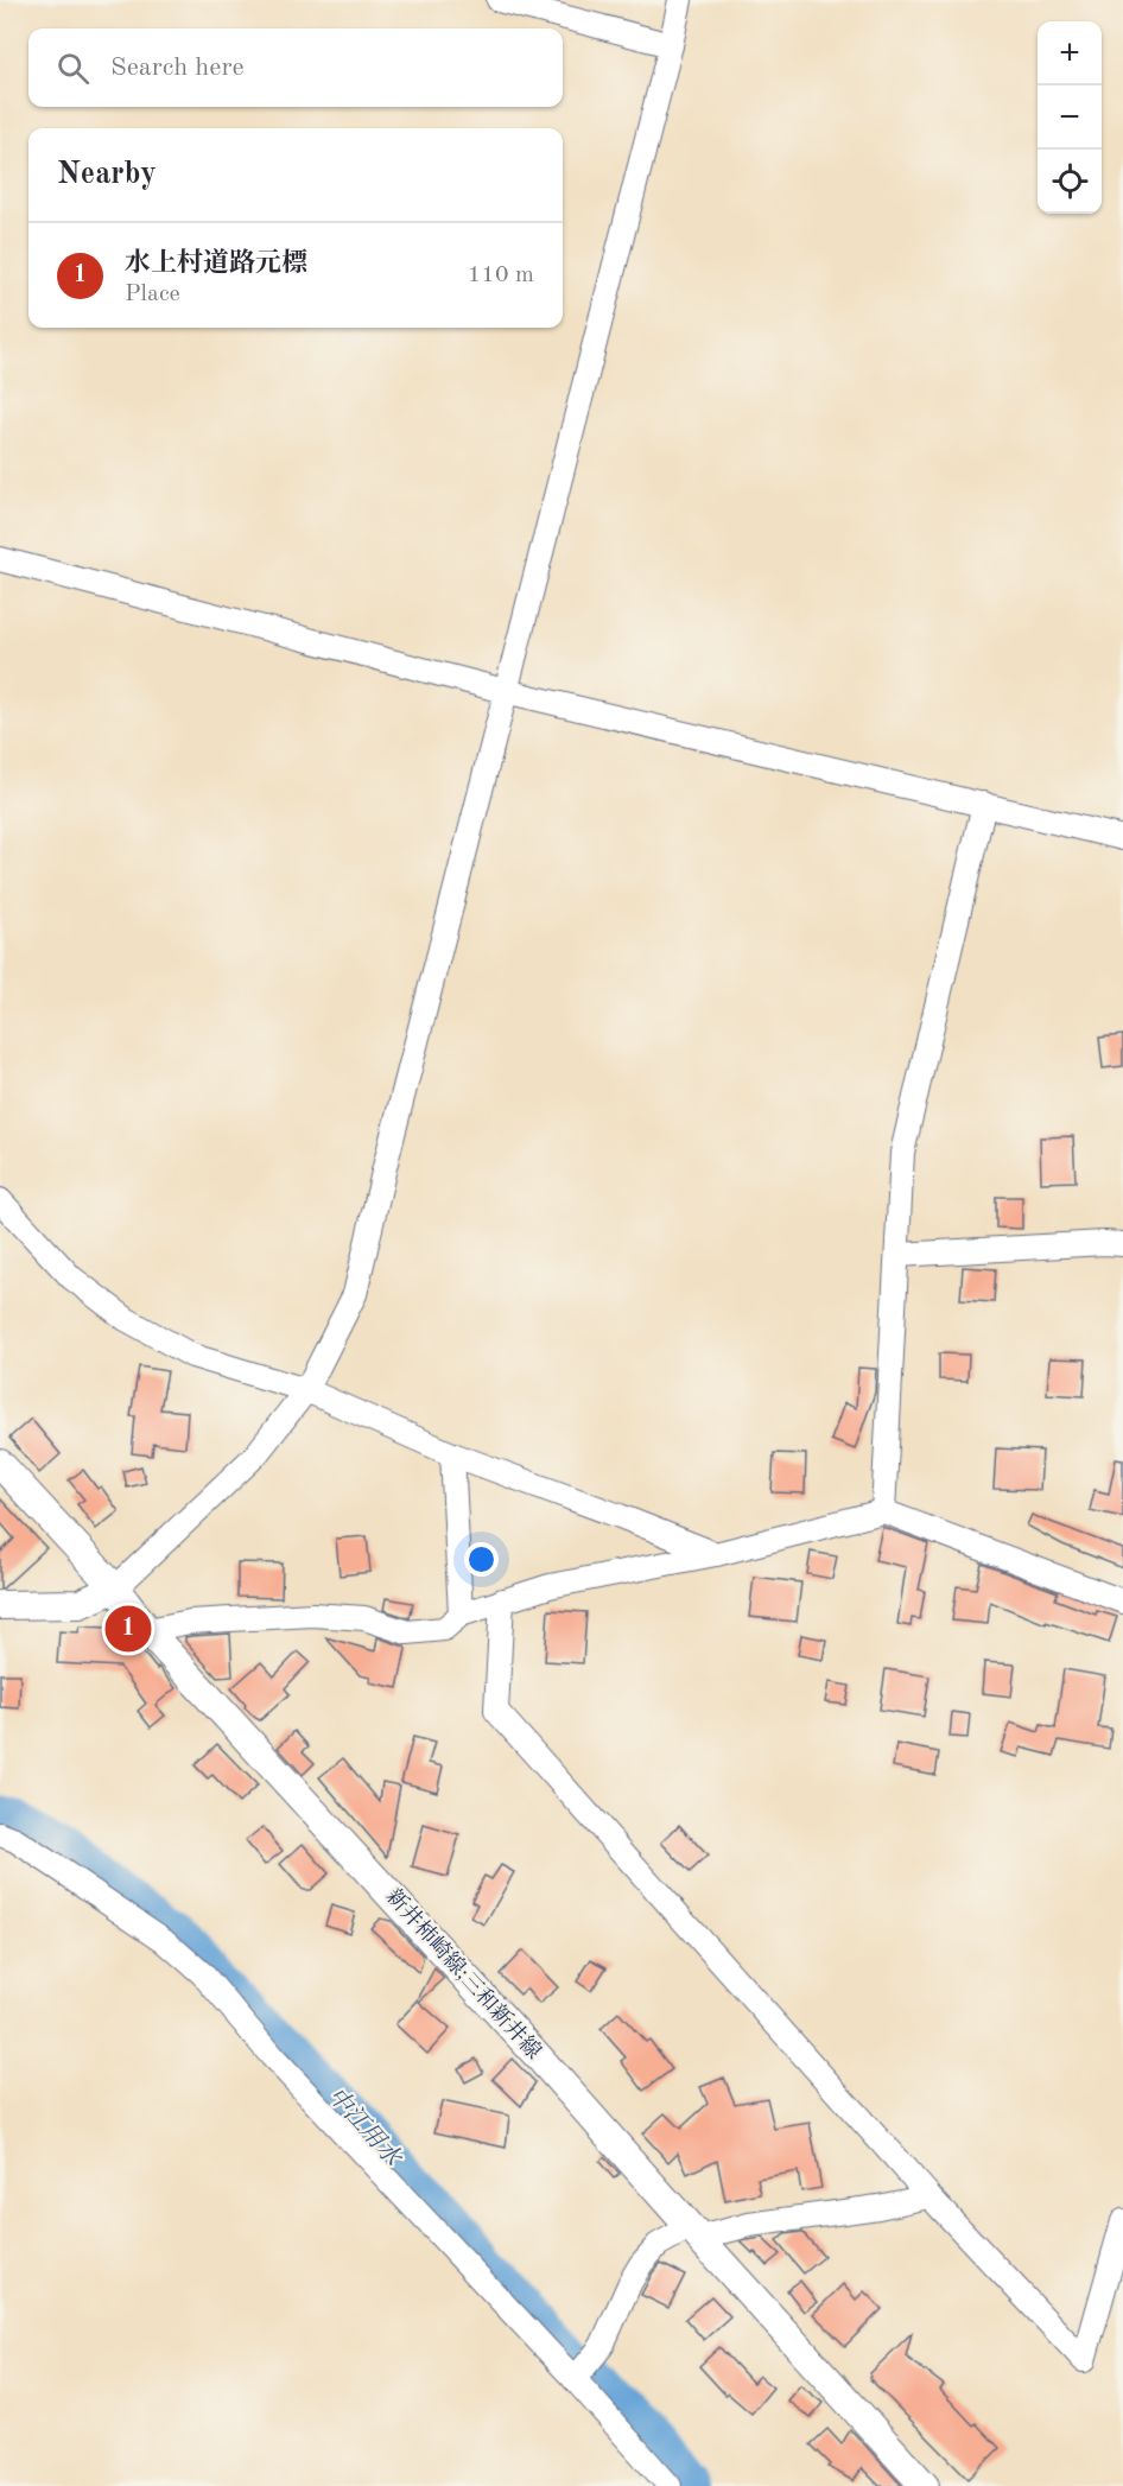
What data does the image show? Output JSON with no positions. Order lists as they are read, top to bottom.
{
  "streets": {
    "main road": ["新井柿崎線;三和新井線"]
  },
  "water": ["中江用水"],
  "page": {
    "map_buttons": ["+", "−"],
    "search": "Search here",
    "heading": "Nearby",
    "list": [
      {
        "mark": "1",
        "name": "水上村道路元標",
        "note": "Place",
        "value": "110 m"
      }
    ],
    "pins": "1"
  }
}
